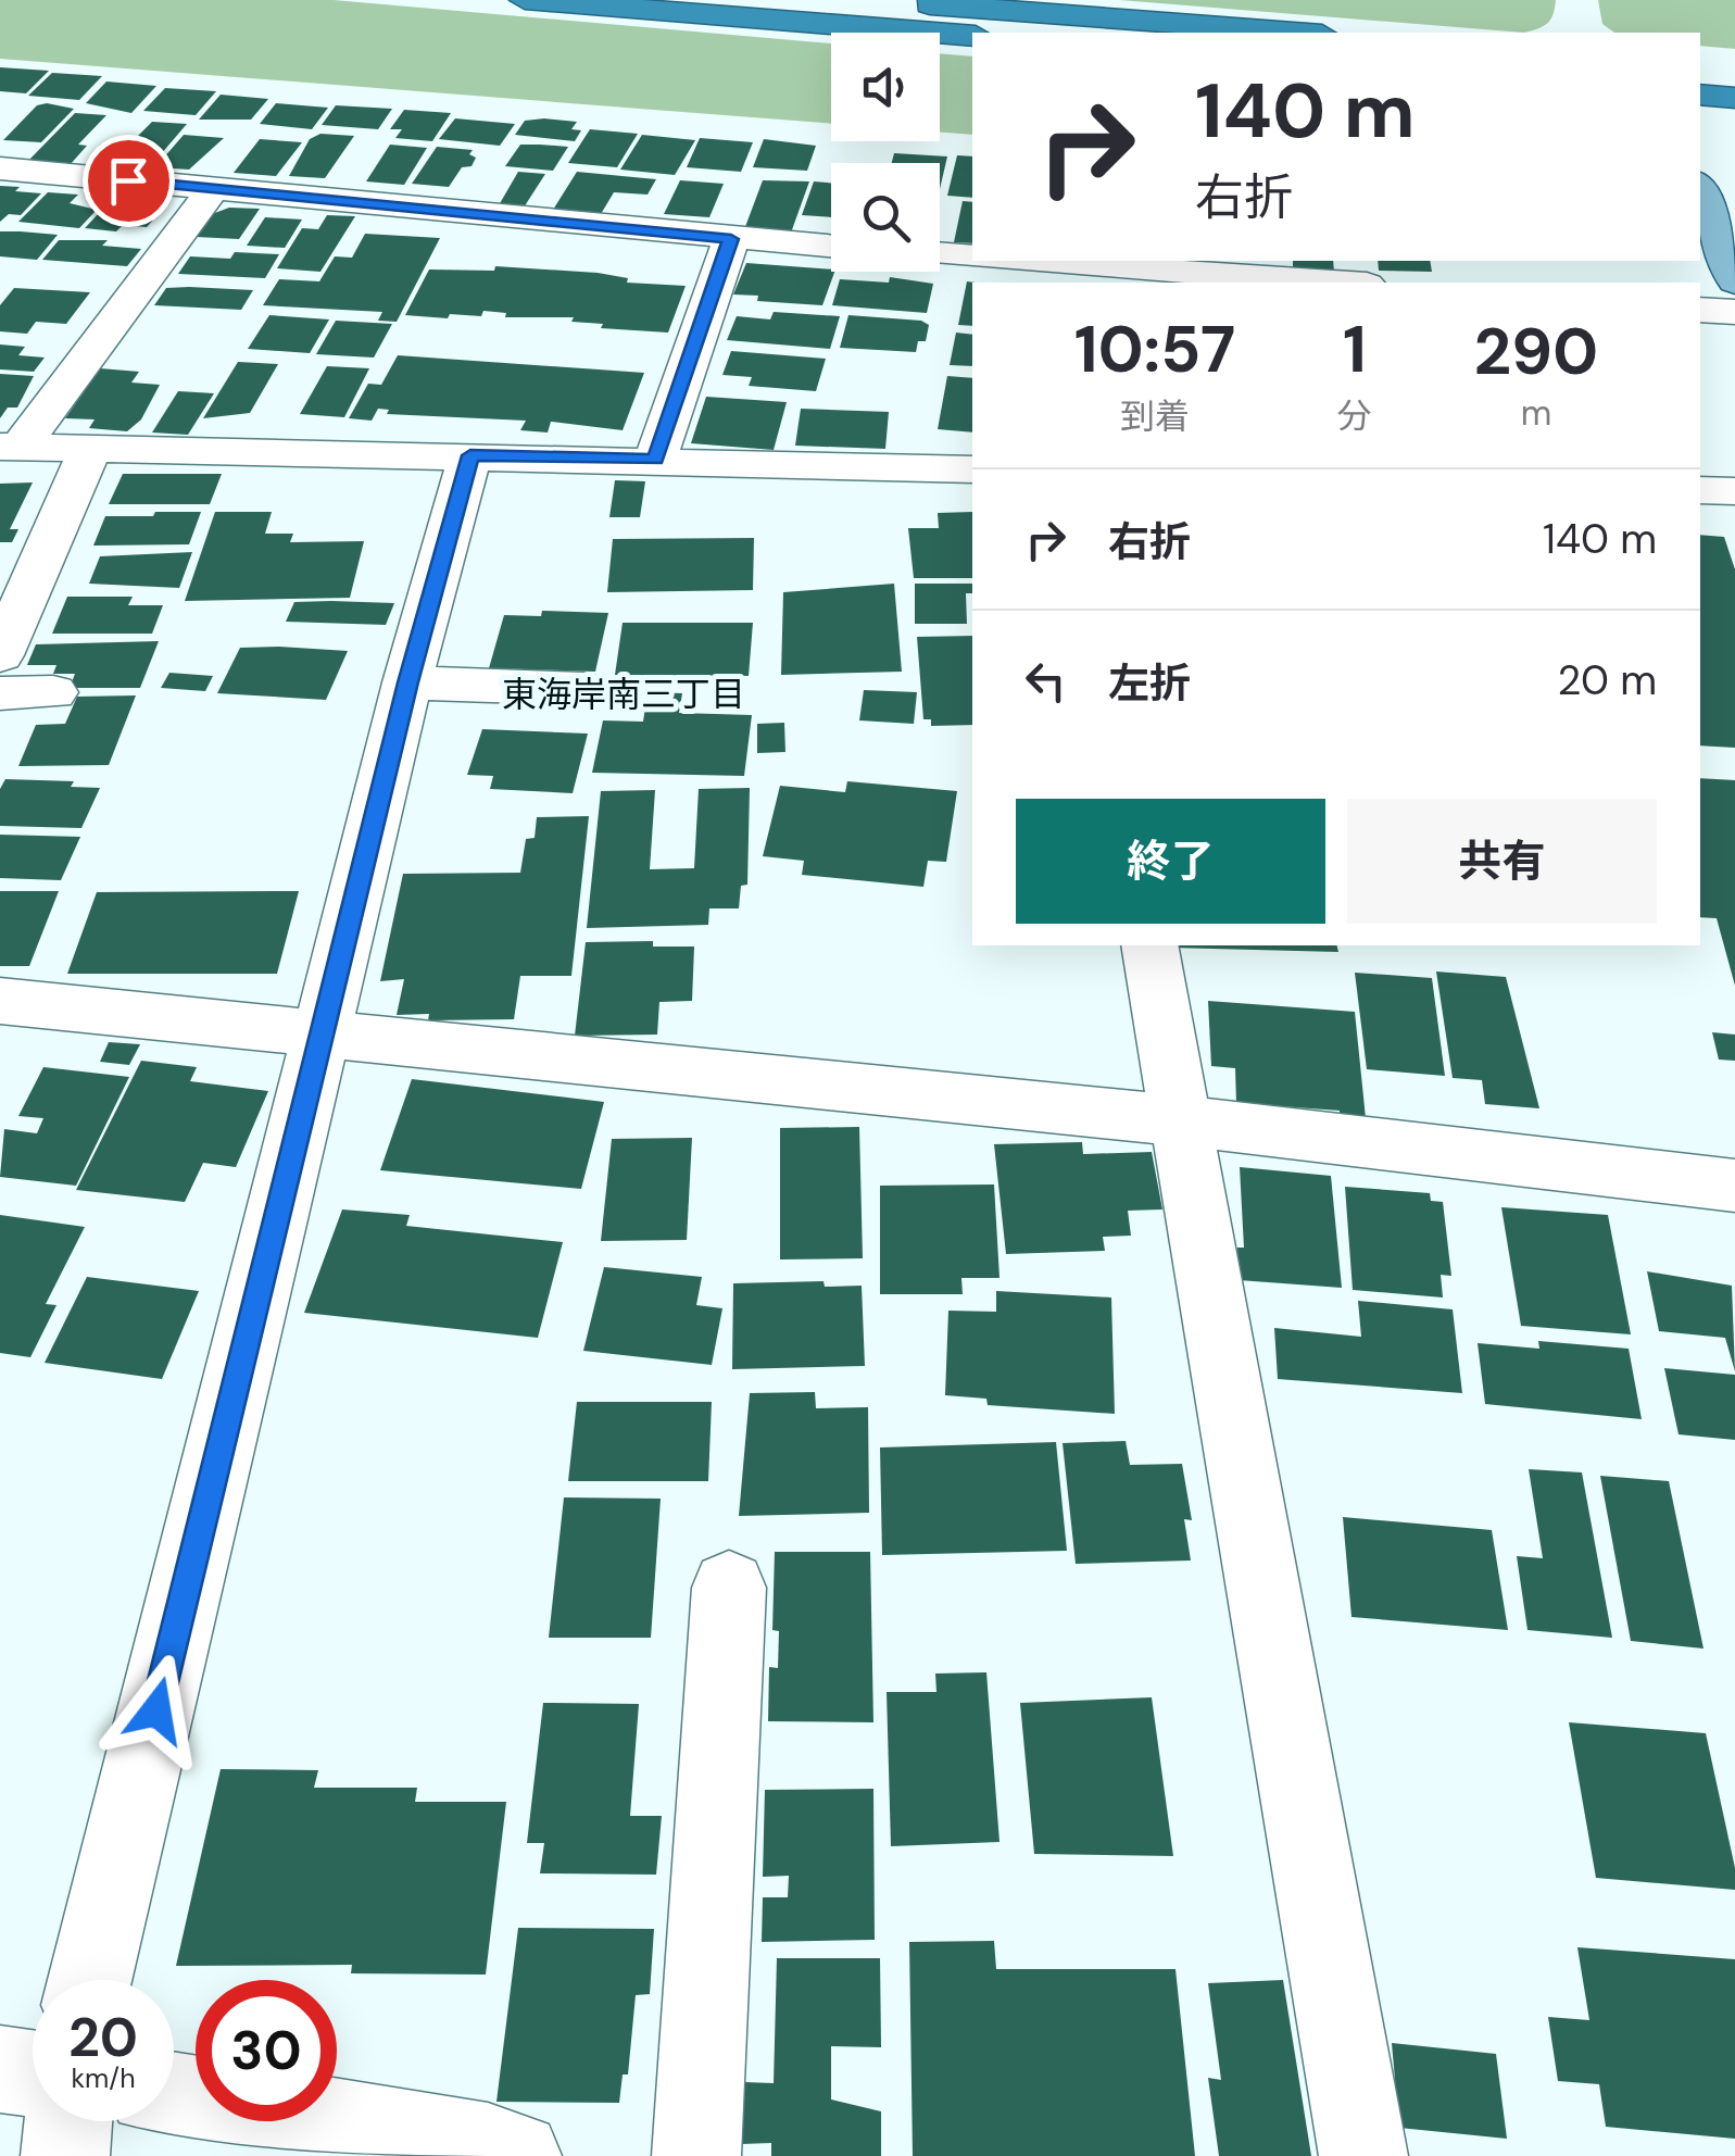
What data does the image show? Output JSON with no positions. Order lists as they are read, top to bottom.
{
  "districts": ["東海岸南三丁目"],
  "page": {
    "turn": ["140 m", "右折"],
    "eta": [
      "10:57",
      "到着",
      "1",
      "分",
      "290",
      "m"
    ],
    "list": [
      {
        "name": "右折",
        "value": "140 m"
      },
      {
        "name": "左折",
        "value": "20 m"
      }
    ],
    "buttons": ["終了", "共有"],
    "speed": "20 km/h",
    "limit": "30"
  }
}
